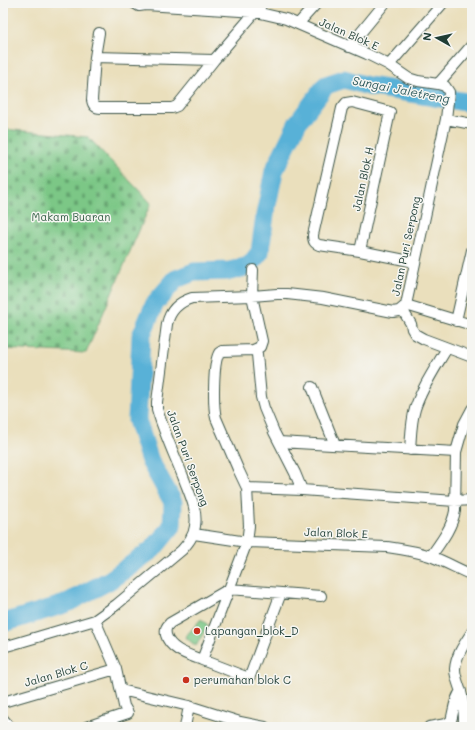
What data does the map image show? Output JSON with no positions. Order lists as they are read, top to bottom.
{
  "streets": {
    "street": [
      "Jalan Blok E",
      "Jalan Blok H",
      "Jalan Puri Serpong",
      "Jalan Blok C"
    ]
  },
  "crossings": [
    ["Jalan Blok E", "Jalan Puri Serpong"]
  ],
  "water": ["Sungai Jaletreng"],
  "parks": ["Makam Buaran"],
  "places": ["Lapangan_blok_D", "perumahan blok C"],
  "north": "left"
}
